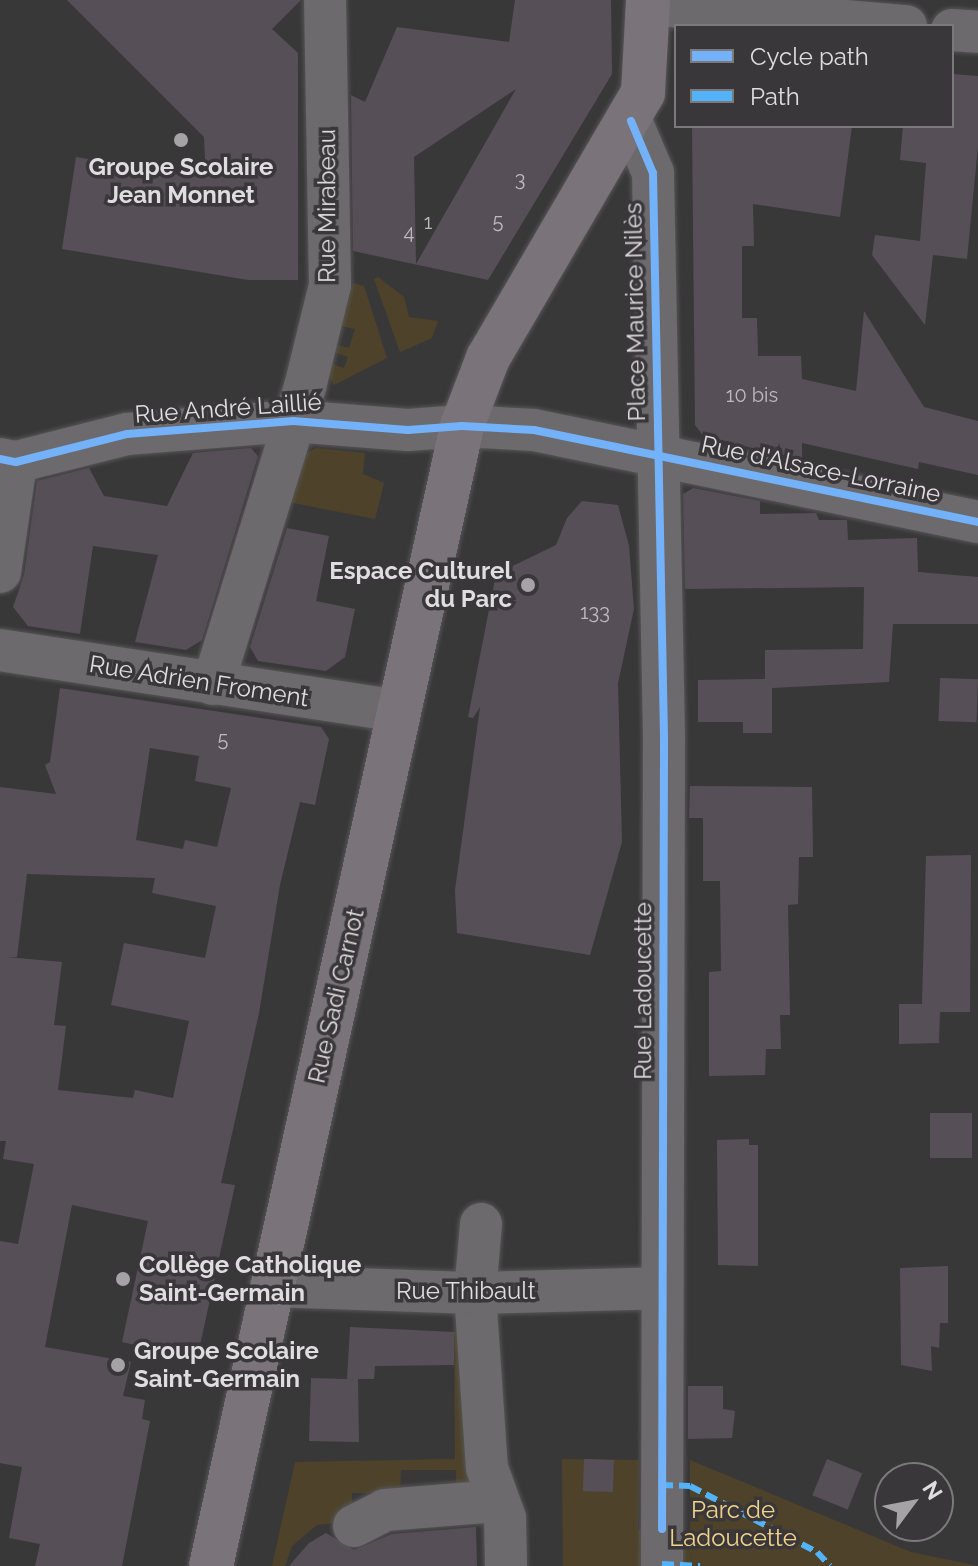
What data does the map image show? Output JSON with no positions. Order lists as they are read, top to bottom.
{
  "streets": {
    "main road": ["Place Maurice Nilès", "Rue Sadi Carnot"],
    "street": [
      "Rue Mirabeau",
      "Rue André Laillié",
      "Rue d'Alsace-Lorraine",
      "Rue Adrien Froment",
      "Rue Ladoucette",
      "Rue Thibault"
    ]
  },
  "crossings": [
    ["Rue Mirabeau", "Rue André Laillié"],
    ["Rue Mirabeau", "Rue Adrien Froment"],
    ["Place Maurice Nilès", "Rue André Laillié"],
    ["Place Maurice Nilès", "Rue d'Alsace-Lorraine"],
    ["Place Maurice Nilès", "Rue Ladoucette"],
    ["Place Maurice Nilès", "Rue Sadi Carnot"],
    ["Rue André Laillié", "Rue Sadi Carnot"],
    ["Rue d'Alsace-Lorraine", "Rue Ladoucette"],
    ["Rue Adrien Froment", "Rue Sadi Carnot"],
    ["Rue Ladoucette", "Rue Thibault"],
    ["Rue Sadi Carnot", "Rue Thibault"]
  ],
  "parks": ["Parc de Ladoucette"],
  "places": [
    "Groupe Scolaire Jean Monnet",
    "Espace Culturel du Parc",
    "Collège Catholique Saint-Germain",
    "Groupe Scolaire Saint-Germain"
  ],
  "house_numbers": [
    "3",
    "5",
    "1",
    "4",
    "10 bis",
    "133",
    "5"
  ],
  "legend": ["Cycle path", "Path"],
  "north": "top right"
}
